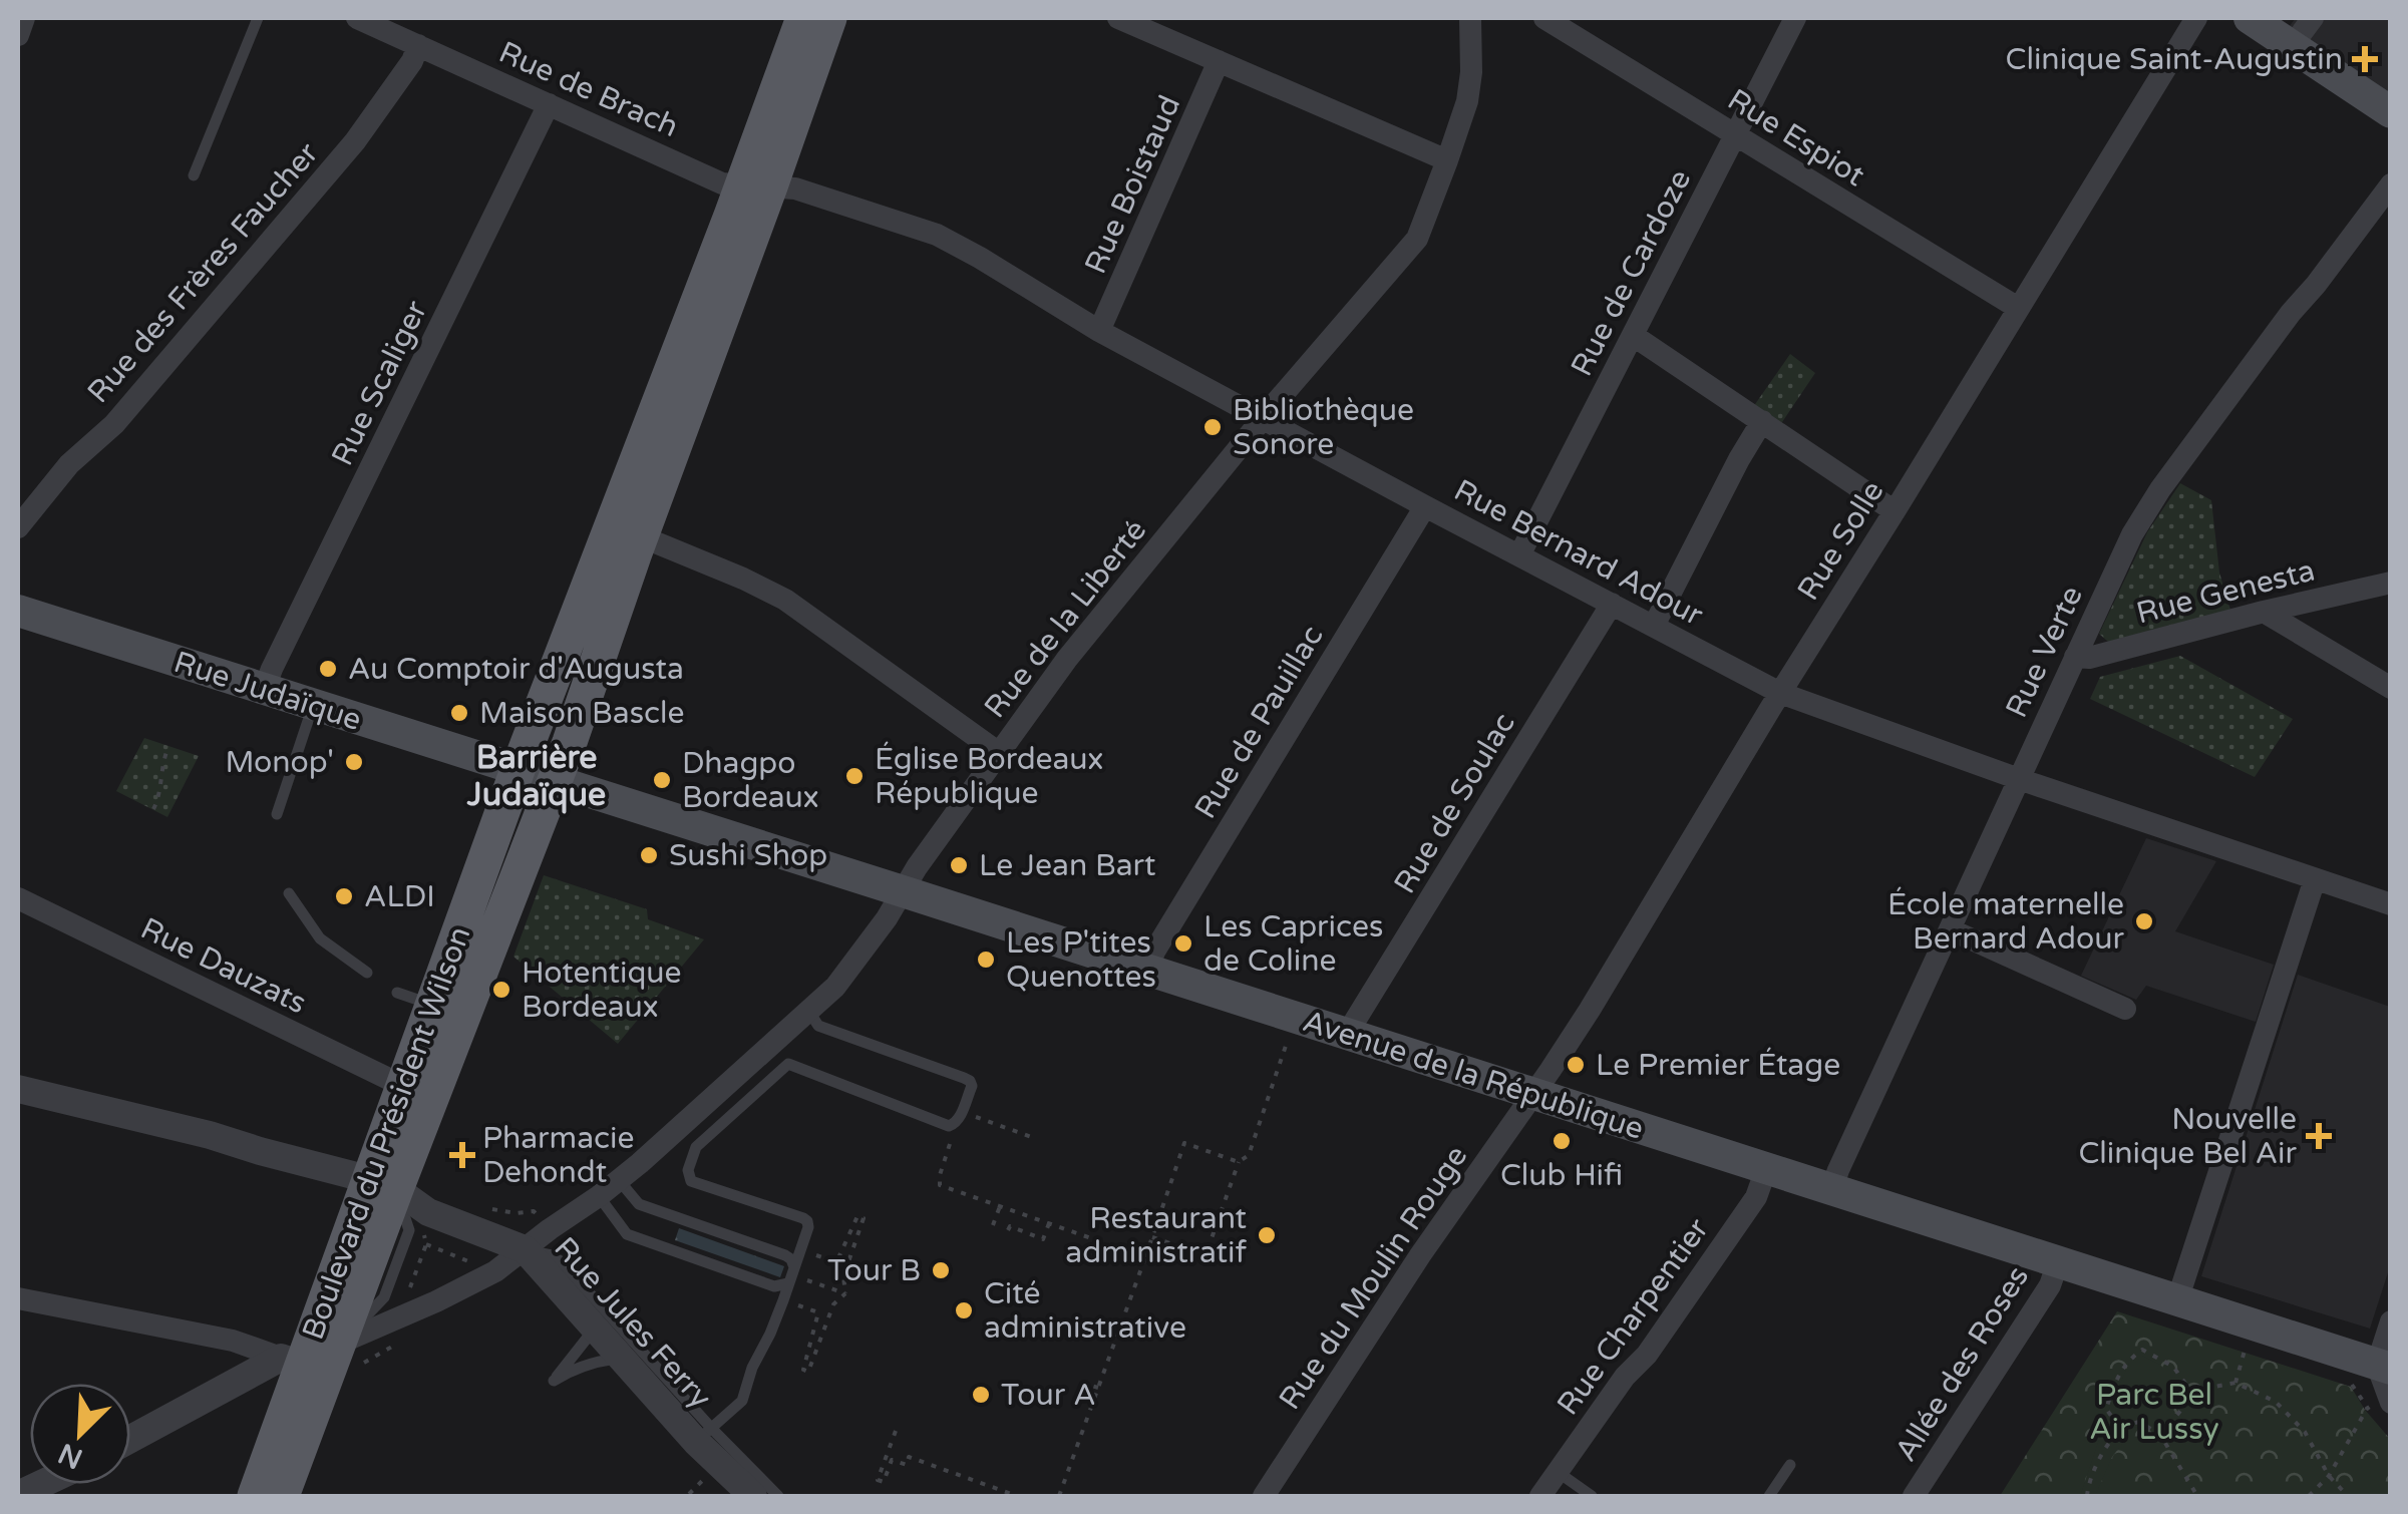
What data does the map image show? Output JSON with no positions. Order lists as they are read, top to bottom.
{
  "streets": {
    "main road": ["Rue Judaïque", "Avenue de la République", "Boulevard du Président Wilson"],
    "street": [
      "Rue de Brach",
      "Rue Espiot",
      "Rue Boistaud",
      "Rue des Frères Faucher",
      "Rue de Cardoze",
      "Rue Scaliger",
      "Rue Solle",
      "Rue Bernard Adour",
      "Rue Genesta",
      "Rue de la Liberté",
      "Rue Verte",
      "Rue de Pauillac",
      "Rue de Soulac",
      "Rue Dauzats",
      "Rue du Moulin Rouge",
      "Rue Charpentier",
      "Rue Jules Ferry",
      "Allée des Roses"
    ]
  },
  "crossings": [
    ["Rue de Brach", "Rue des Frères Faucher"],
    ["Rue de Brach", "Rue Scaliger"],
    ["Rue de Brach", "Rue Bernard Adour"],
    ["Rue de Brach", "Boulevard du Président Wilson"],
    ["Rue Espiot", "Rue de Cardoze"],
    ["Rue Espiot", "Rue Solle"],
    ["Rue Boistaud", "Rue Bernard Adour"],
    ["Rue de Cardoze", "Rue Bernard Adour"],
    ["Rue Scaliger", "Rue Judaïque"],
    ["Rue Solle", "Rue Bernard Adour"],
    ["Rue Solle", "Avenue de la République"],
    ["Rue Solle", "Rue du Moulin Rouge"],
    ["Rue Bernard Adour", "Rue de la Liberté"],
    ["Rue Bernard Adour", "Rue Verte"],
    ["Rue Bernard Adour", "Rue de Pauillac"],
    ["Rue Bernard Adour", "Rue de Soulac"],
    ["Rue Bernard Adour", "Boulevard du Président Wilson"],
    ["Rue Genesta", "Rue Verte"],
    ["Rue de la Liberté", "Avenue de la République"],
    ["Rue de la Liberté", "Boulevard du Président Wilson"],
    ["Rue de la Liberté", "Rue Jules Ferry"],
    ["Rue Verte", "Avenue de la République"],
    ["Rue Judaïque", "Boulevard du Président Wilson"],
    ["Rue de Pauillac", "Avenue de la République"],
    ["Rue de Soulac", "Avenue de la République"],
    ["Rue Dauzats", "Boulevard du Président Wilson"],
    ["Avenue de la République", "Boulevard du Président Wilson"],
    ["Avenue de la République", "Rue du Moulin Rouge"],
    ["Avenue de la République", "Rue Charpentier"],
    ["Avenue de la République", "Allée des Roses"],
    ["Boulevard du Président Wilson", "Rue Jules Ferry"]
  ],
  "districts": ["Barrière Judaïque"],
  "parks": ["Parc Bel Air Lussy"],
  "places": {
    "health": ["Clinique Saint-Augustin", "Nouvelle Clinique Bel Air", "Pharmacie Dehondt"],
    "other": [
      "Bibliothèque Sonore",
      "Au Comptoir d'Augusta",
      "Maison Bascle",
      "Monop'",
      "Église Bordeaux République",
      "Dhagpo Bordeaux",
      "Sushi Shop",
      "Le Jean Bart",
      "ALDI",
      "École maternelle Bernard Adour",
      "Les Caprices de Coline",
      "Les P'tites Quenottes",
      "Hotentique Bordeaux",
      "Le Premier Étage",
      "Club Hifi",
      "Restaurant administratif",
      "Tour B",
      "Cité administrative",
      "Tour A"
    ]
  },
  "north": "bottom left"
}
